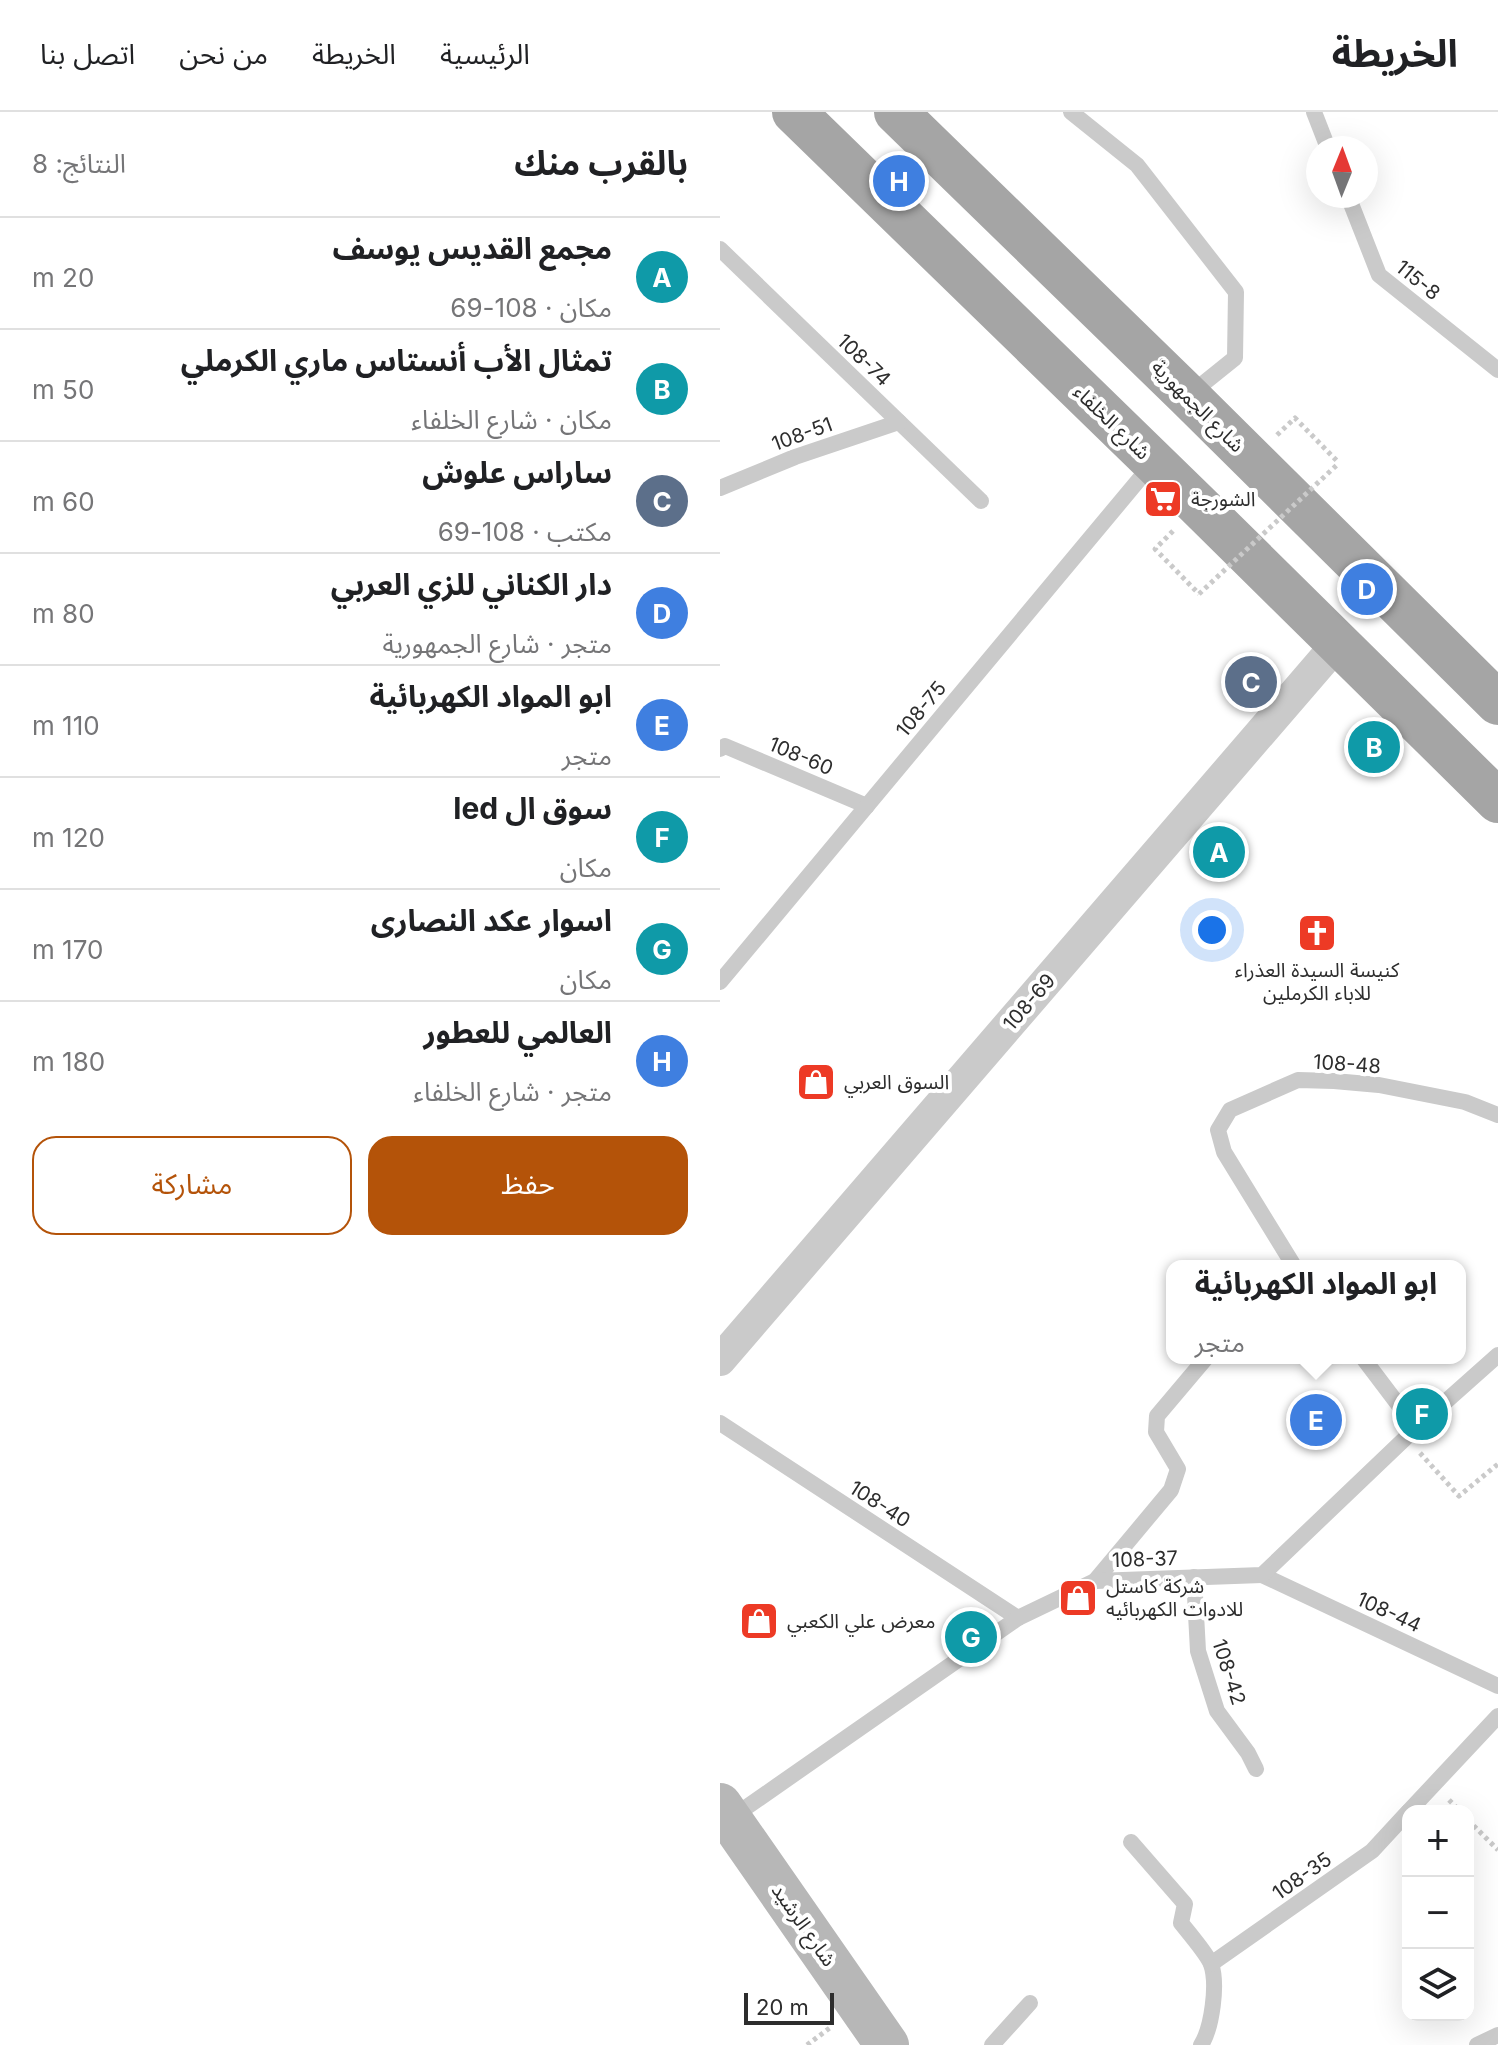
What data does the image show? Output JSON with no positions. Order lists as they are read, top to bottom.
{
  "streets": {
    "main road": ["شارع الجمهورية", "شارع الخلفاء", "شارع الرشيد"],
    "street": ["108-69"],
    "lane": [
      "115-8",
      "108-74",
      "108-51",
      "108-75",
      "108-60",
      "108-48",
      "108-40",
      "108-37",
      "108-44",
      "108-42",
      "108-35"
    ]
  },
  "crossings": [
    ["108-74", "108-51"],
    ["شارع الخلفاء", "108-75"],
    ["شارع الخلفاء", "108-69"],
    ["108-75", "108-60"],
    ["108-40", "108-37"],
    ["108-37", "108-44"],
    ["108-37", "108-42"],
    ["108-37", "شارع الرشيد"]
  ],
  "places": {
    "supermarket": ["الشورجة"],
    "church": ["كنيسة السيدة العذراء للاباء الكرملين"],
    "shop": ["السوق العربي", "شركة كاستل للادوات الكهربائيه", "معرض علي الكعبي"]
  },
  "scale_bar": "20 m",
  "north": "top",
  "page": {
    "header": "الخريطة",
    "nav": [
      "الرئيسية",
      "الخريطة",
      "من نحن",
      "اتصل بنا"
    ],
    "heading": ["بالقرب منك", "النتائج: 8"],
    "pins": [
      "H",
      "D",
      "C",
      "B",
      "A",
      "F",
      "E",
      "G"
    ],
    "list": [
      {
        "mark": "A",
        "name": "مجمع القديس يوسف",
        "note": "مكان · 108-69",
        "value": "20 m"
      },
      {
        "mark": "B",
        "name": "تمثال الأب أنستاس ماري الكرملي",
        "note": "مكان · شارع الخلفاء",
        "value": "50 m"
      },
      {
        "mark": "C",
        "name": "ساراس علوش",
        "note": "مكتب · 108-69",
        "value": "60 m"
      },
      {
        "mark": "D",
        "name": "دار الكناني للزي العربي",
        "note": "متجر · شارع الجمهورية",
        "value": "80 m"
      },
      {
        "mark": "E",
        "name": "ابو المواد الكهربائية",
        "note": "متجر",
        "value": "110 m"
      },
      {
        "mark": "F",
        "name": "سوق ال led",
        "note": "مكان",
        "value": "120 m"
      },
      {
        "mark": "G",
        "name": "اسوار عكد النصارى",
        "note": "مكان",
        "value": "170 m"
      },
      {
        "mark": "H",
        "name": "العالمي للعطور",
        "note": "متجر · شارع الخلفاء",
        "value": "180 m"
      }
    ],
    "buttons": ["حفظ", "مشاركة"],
    "popup": ["ابو المواد الكهربائية", "متجر"],
    "map_buttons": ["+", "−"],
    "scale": "20 m"
  }
}
